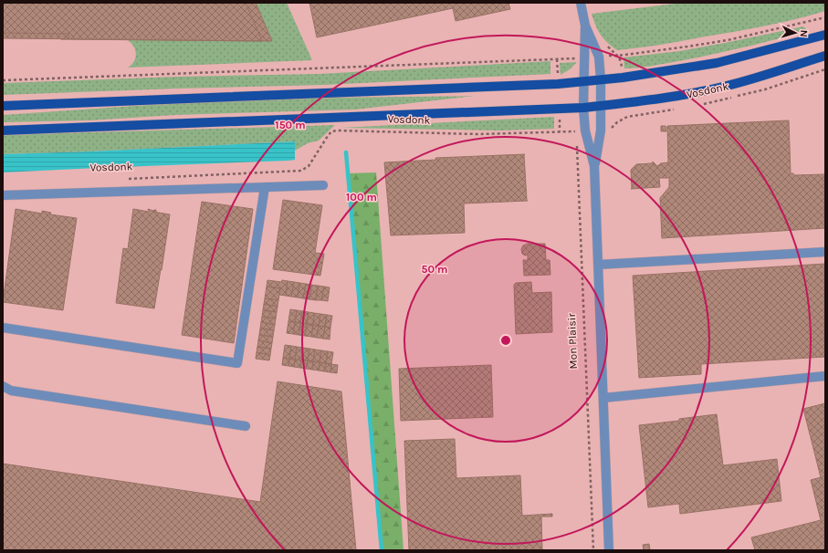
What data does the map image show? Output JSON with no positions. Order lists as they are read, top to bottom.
{
  "streets": {
    "main road": ["Vosdonk"],
    "path": ["Mon Plaisir"]
  },
  "north": "right",
  "rings": ["150 m", "100 m", "50 m"]
}
